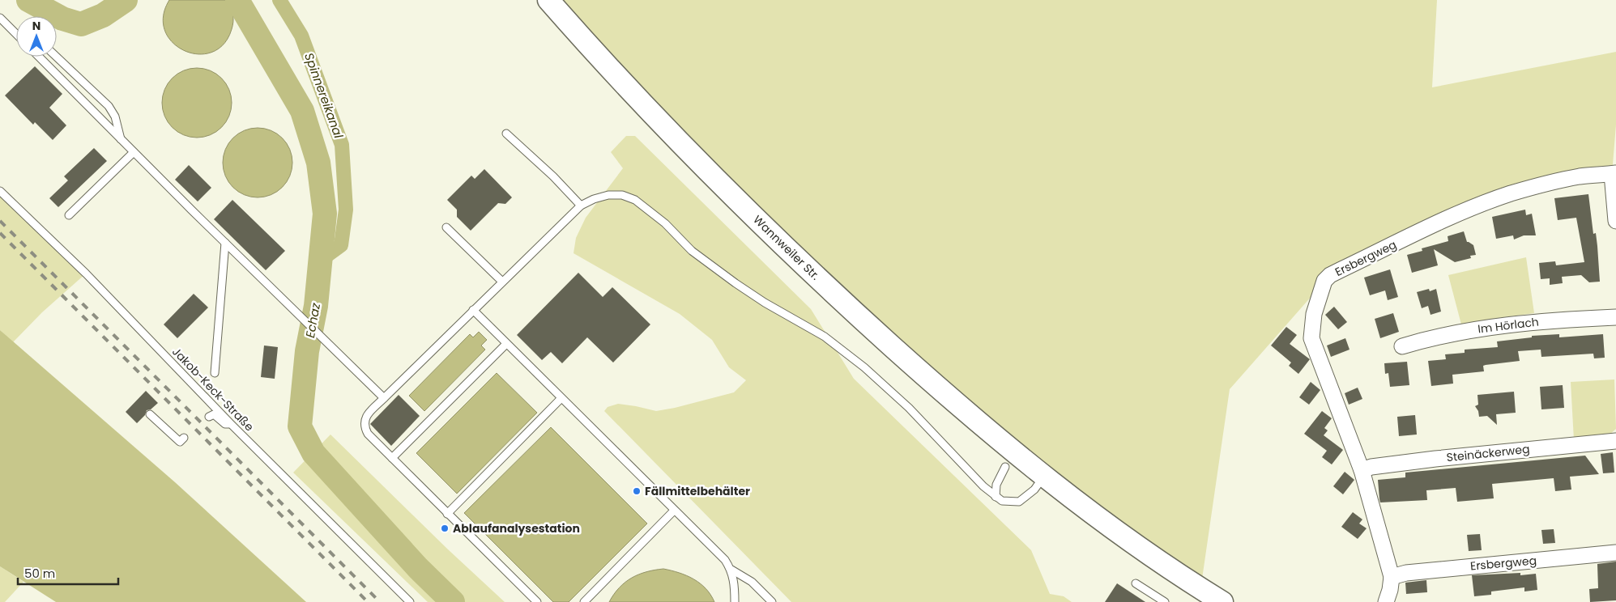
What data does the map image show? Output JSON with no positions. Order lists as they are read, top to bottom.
{
  "streets": {
    "main road": ["Wannweiler Str."],
    "street": ["Ersbergweg", "Im Hörlach", "Steinäckerweg"],
    "lane": ["Jakob-Keck-Straße"]
  },
  "crossings": [
    ["Ersbergweg", "Steinäckerweg"]
  ],
  "water": ["Spinnereikanal", "Echaz"],
  "places": ["Fällmittelbehälter", "Ablaufanalysestation"],
  "scale_bar": "50 m",
  "north": "top"
}
